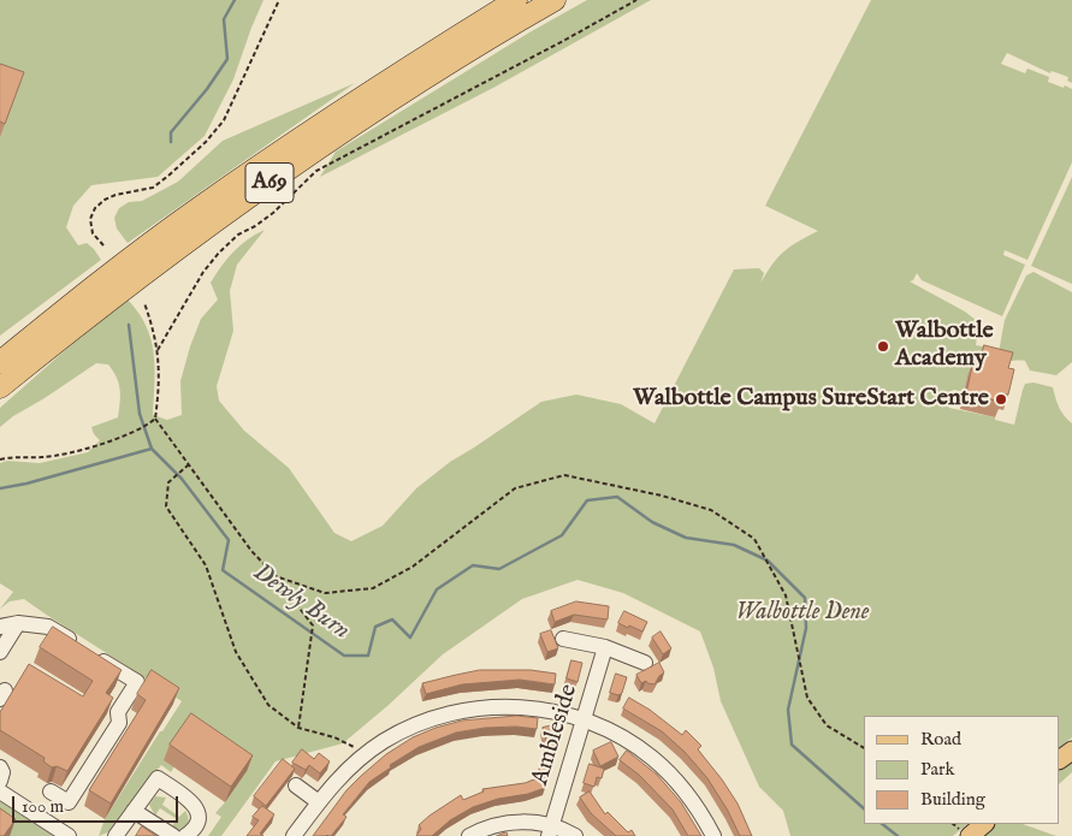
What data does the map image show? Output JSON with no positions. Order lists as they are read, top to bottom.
{
  "streets": {
    "highway": ["A69"],
    "street": ["Ambleside"]
  },
  "water": ["Dewly Burn"],
  "parks": ["Walbottle Dene"],
  "places": ["Walbottle Academy", "Walbottle Campus SureStart Centre"],
  "legend": ["Road", "Park", "Building"],
  "scale_bar": "100 m"
}
